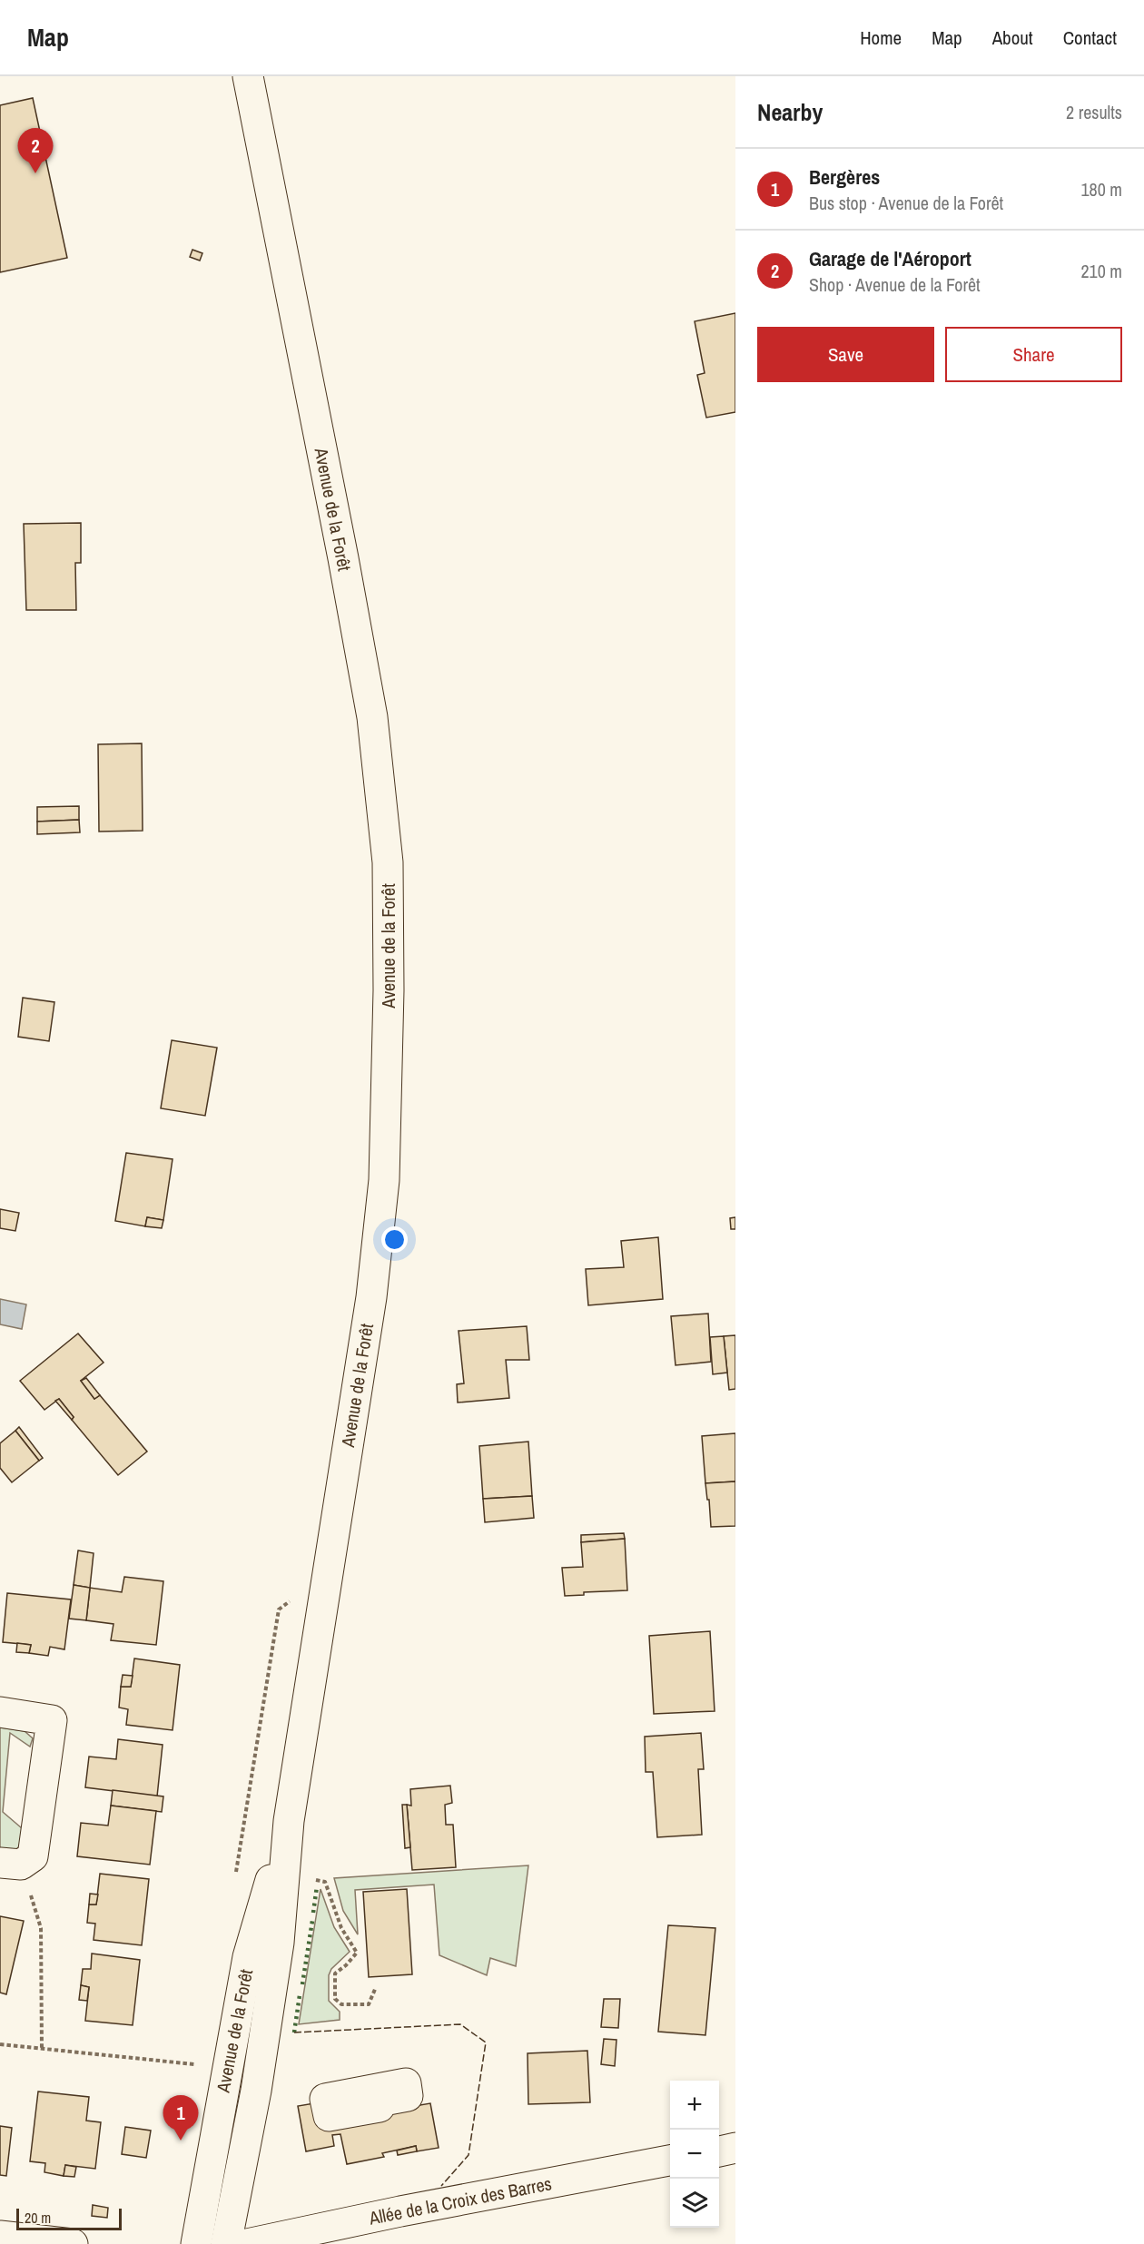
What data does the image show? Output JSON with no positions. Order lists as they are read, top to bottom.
{
  "streets": {
    "main road": ["Avenue de la Forêt", "Allée de la Croix des Barres"]
  },
  "scale_bar": "20 m",
  "page": {
    "header": "Map",
    "nav": [
      "Home",
      "Map",
      "About",
      "Contact"
    ],
    "heading": ["Nearby", "2 results"],
    "pins": ["2", "1"],
    "list": [
      {
        "mark": "1",
        "name": "Bergères",
        "note": "Bus stop · Avenue de la Forêt",
        "value": "180 m"
      },
      {
        "mark": "2",
        "name": "Garage de l'Aéroport",
        "note": "Shop · Avenue de la Forêt",
        "value": "210 m"
      }
    ],
    "buttons": ["Save", "Share"],
    "map_buttons": ["+", "−"],
    "scale": "20 m"
  }
}
